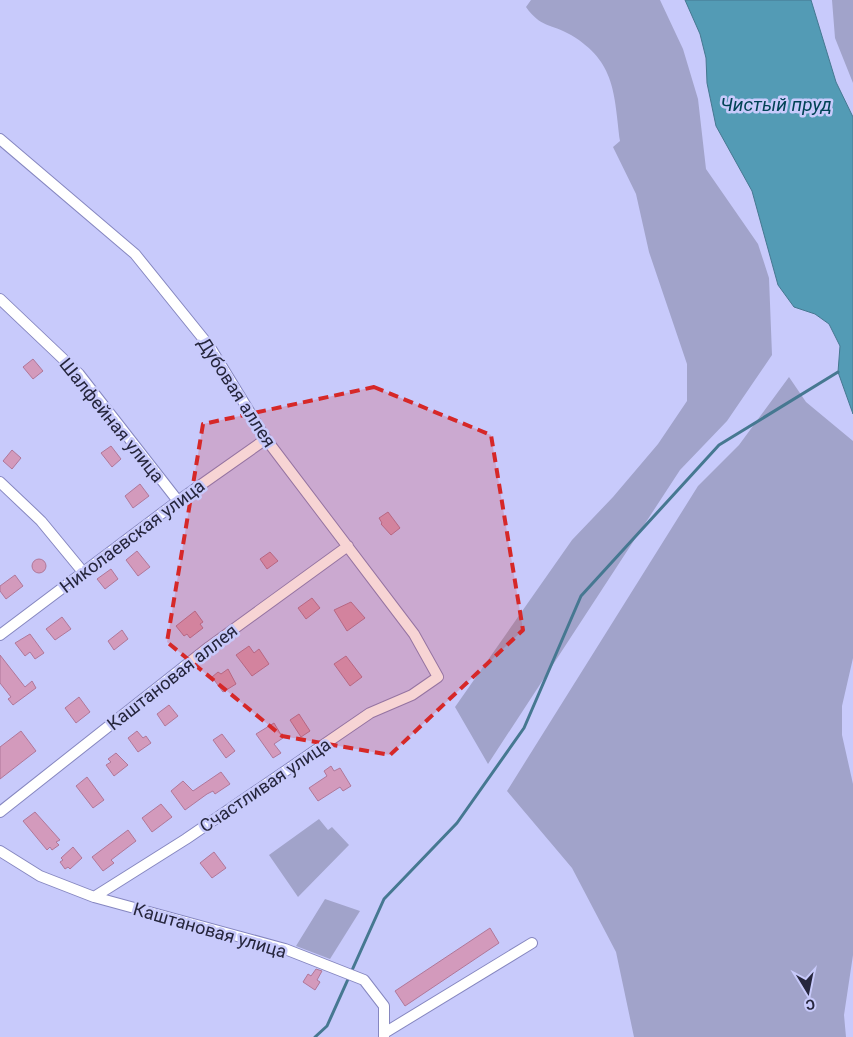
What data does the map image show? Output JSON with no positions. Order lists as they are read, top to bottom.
{
  "streets": {
    "street": [
      "Дубовая аллея",
      "Шалфейная улица",
      "Николаевская улица",
      "Каштановая аллея",
      "Счастливая улица",
      "Каштановая улица"
    ]
  },
  "crossings": [
    ["Дубовая аллея", "Николаевская улица"],
    ["Дубовая аллея", "Каштановая аллея"],
    ["Дубовая аллея", "Счастливая улица"],
    ["Шалфейная улица", "Николаевская улица"],
    ["Счастливая улица", "Каштановая улица"]
  ],
  "water": ["Чистый пруд"],
  "north": "bottom"
}
